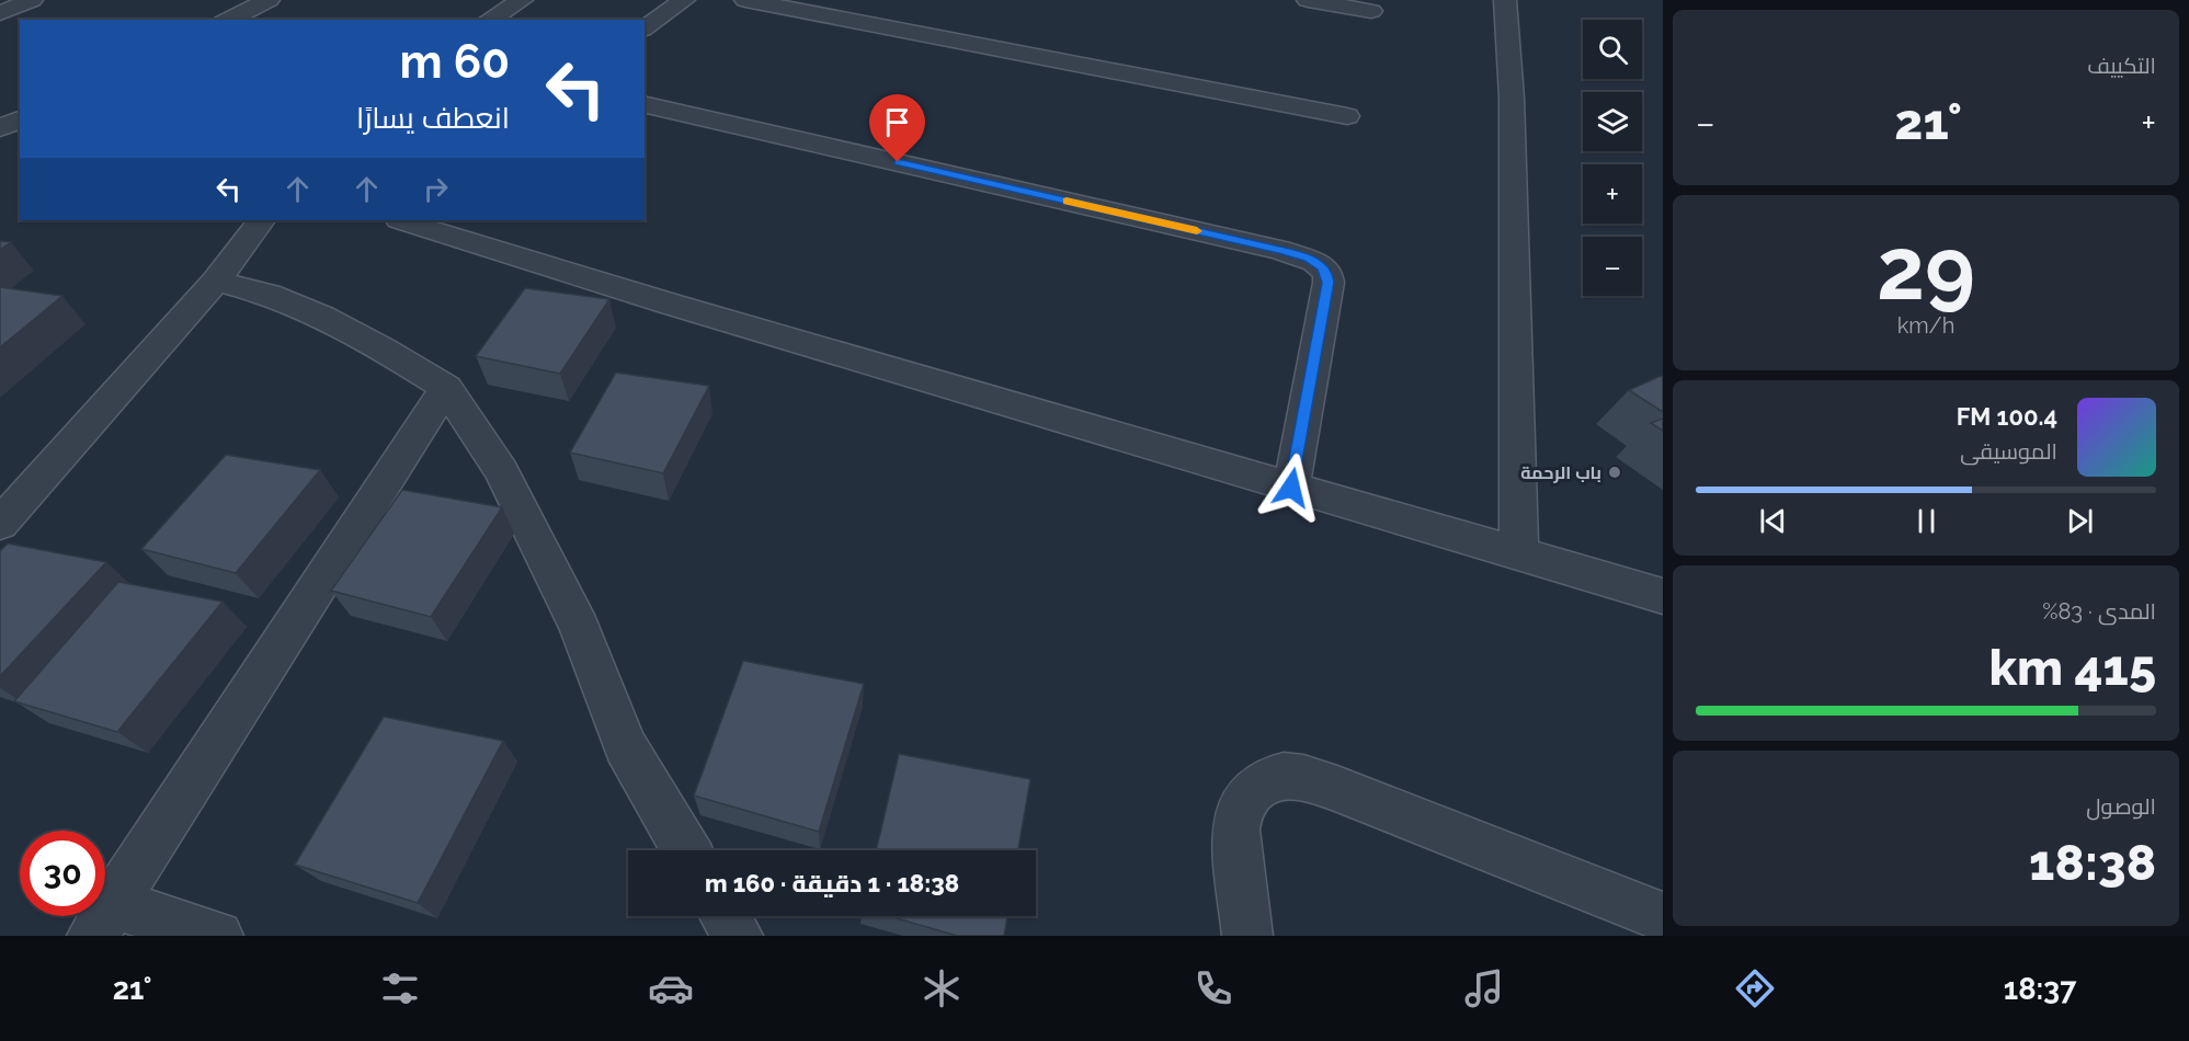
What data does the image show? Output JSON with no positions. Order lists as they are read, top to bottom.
{
  "places": ["باب الرحمة"],
  "page": {
    "tile": [
      "التكييف",
      ["29", "km/h"],
      ["المدى · 83%", "415 km"],
      ["الوصول", "18:38"]
    ],
    "map_buttons": ["+", "−"],
    "turn": ["60 m", "انعطف يسارًا"],
    "heat": ["−", "21°", "+"],
    "song": ["100.4 FM", "الموسيقى"],
    "limit": "30",
    "trip": "18:38 · 1 دقيقة · 160 m",
    "tabs": ["18:37", "21°"]
  }
}
